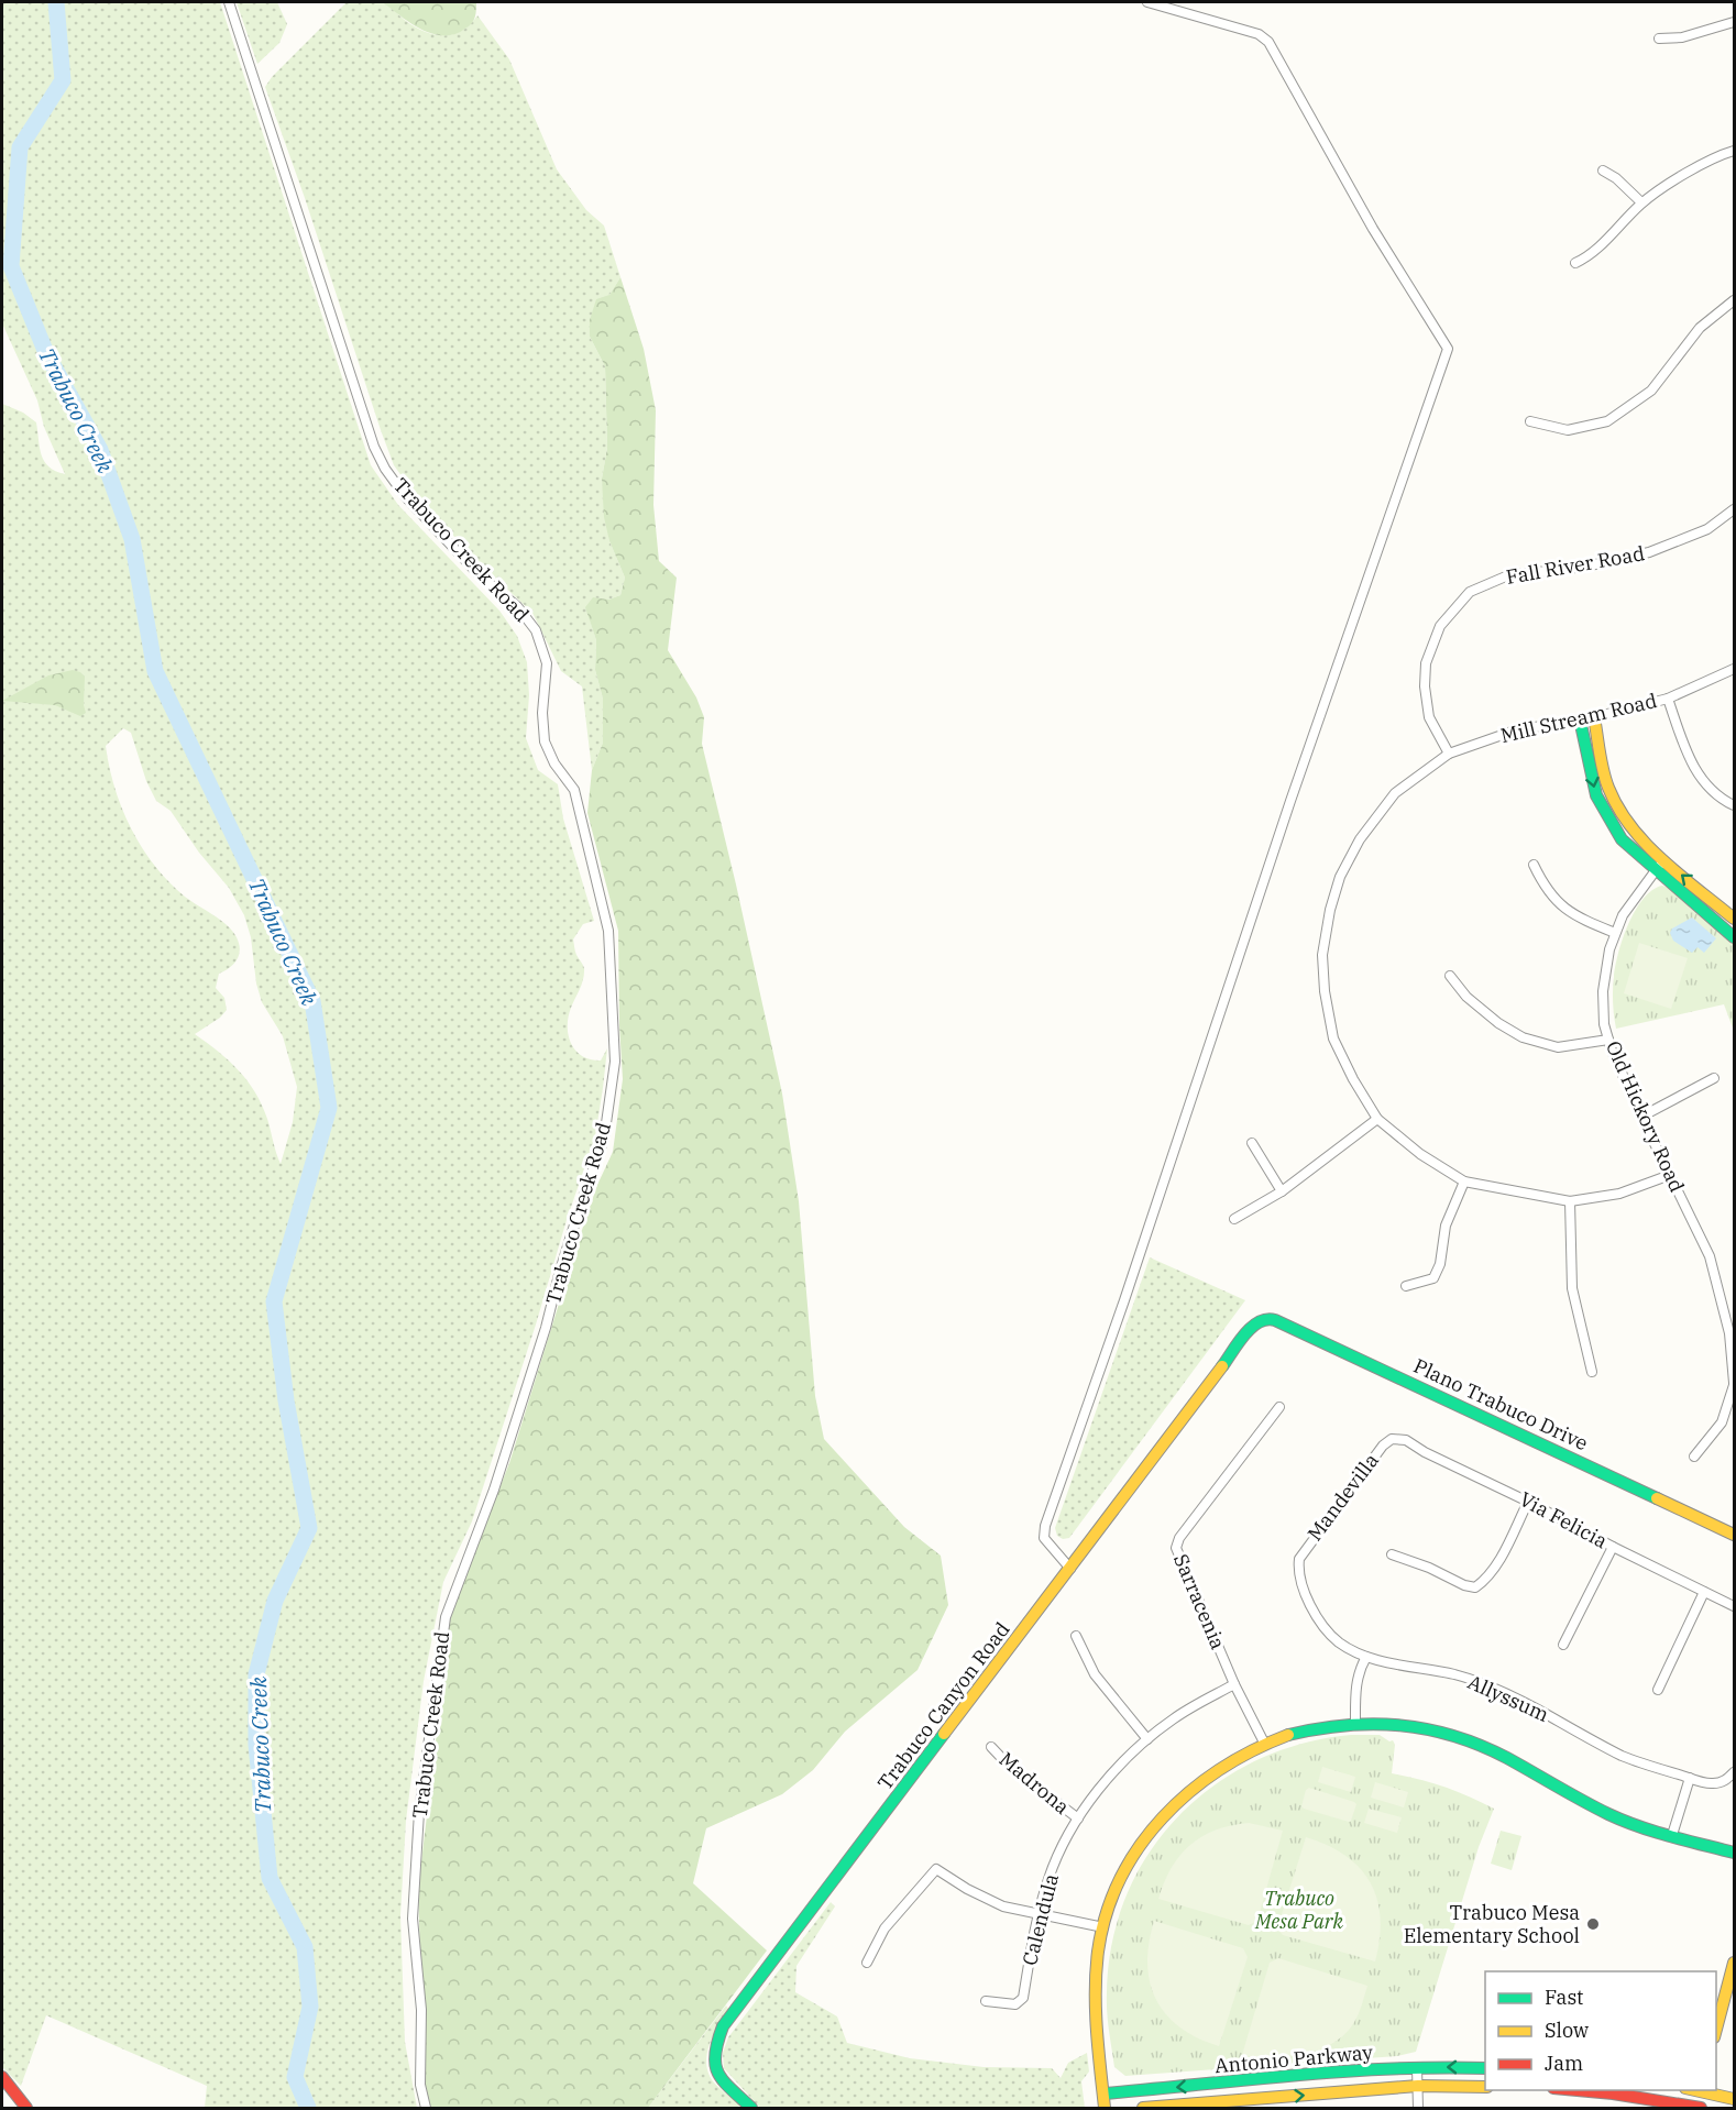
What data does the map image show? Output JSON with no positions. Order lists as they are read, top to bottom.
{
  "streets": {
    "main road": ["Plano Trabuco Drive", "Trabuco Canyon Road", "Antonio Parkway"],
    "street": [
      "Trabuco Creek Road",
      "Fall River Road",
      "Mill Stream Road",
      "Old Hickory Road",
      "Mandevilla",
      "Via Felicia",
      "Sarracenia",
      "Allyssum",
      "Madrona",
      "Calendula"
    ]
  },
  "crossings": [
    ["Fall River Road", "Mill Stream Road"],
    ["Mill Stream Road", "Old Hickory Road"],
    ["Plano Trabuco Drive", "Trabuco Canyon Road"],
    ["Mandevilla", "Via Felicia"],
    ["Mandevilla", "Allyssum"],
    ["Sarracenia", "Calendula"],
    ["Madrona", "Calendula"]
  ],
  "water": ["Trabuco Creek"],
  "parks": ["Trabuco Mesa Park"],
  "places": ["Trabuco Mesa Elementary School"],
  "legend": ["Fast", "Slow", "Jam"]
}
